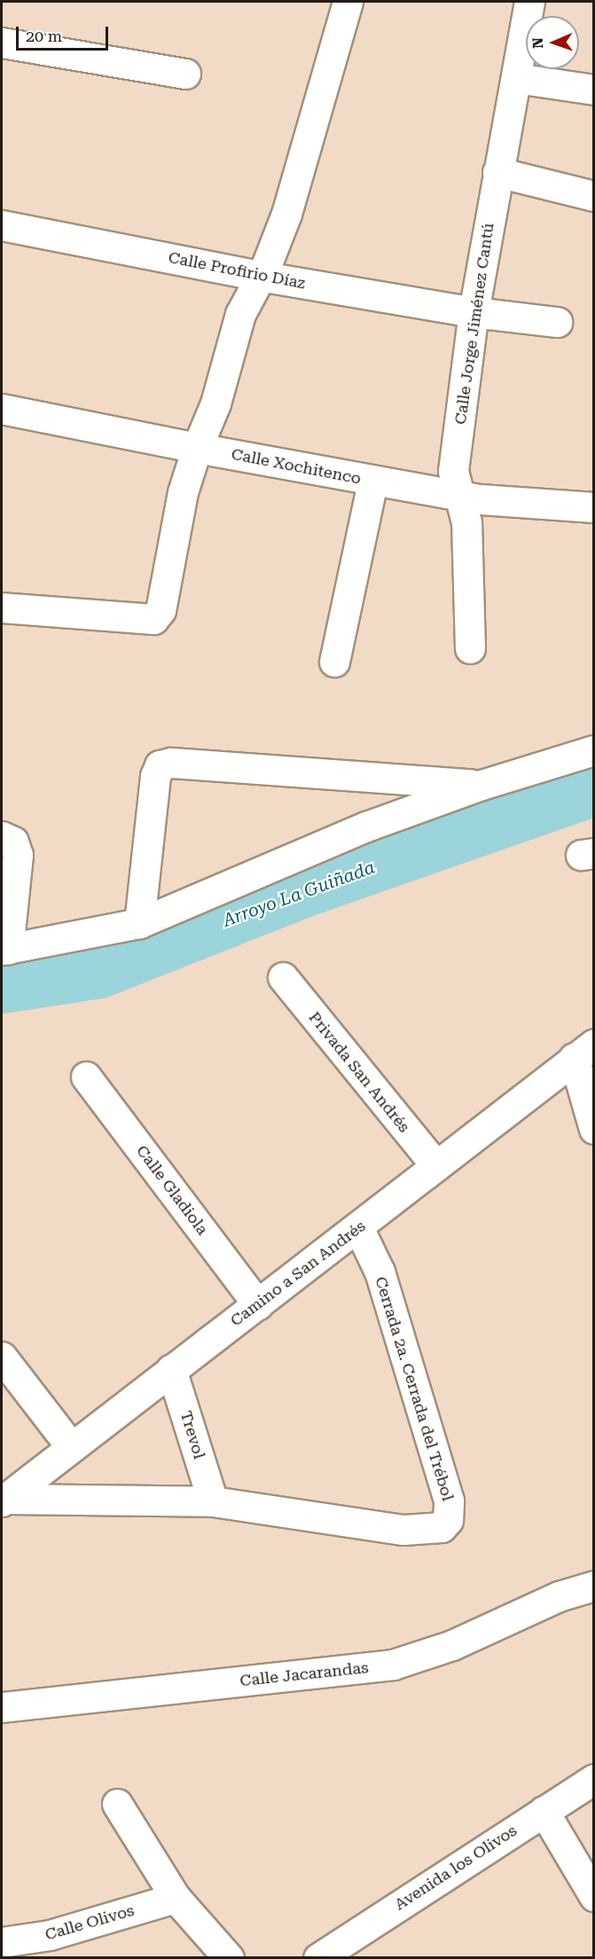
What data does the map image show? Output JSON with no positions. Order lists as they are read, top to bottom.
{
  "streets": {
    "street": [
      "Calle Profirio Díaz",
      "Calle Jorge Jiménez Cantú",
      "Calle Xochitenco",
      "Privada San Andrés",
      "Calle Gladiola",
      "Camino a San Andrés",
      "Cerrada 2a. Cerrada del Trébol",
      "Trevol",
      "Calle Jacarandas",
      "Avenida los Olivos",
      "Calle Olivos"
    ]
  },
  "crossings": [
    ["Calle Profirio Díaz", "Calle Jorge Jiménez Cantú"],
    ["Calle Jorge Jiménez Cantú", "Calle Xochitenco"],
    ["Privada San Andrés", "Camino a San Andrés"],
    ["Calle Gladiola", "Camino a San Andrés"],
    ["Camino a San Andrés", "Cerrada 2a. Cerrada del Trébol"],
    ["Camino a San Andrés", "Trevol"],
    ["Cerrada 2a. Cerrada del Trébol", "Trevol"]
  ],
  "water": ["Arroyo La Guiñada"],
  "scale_bar": "20 m",
  "north": "left"
}
